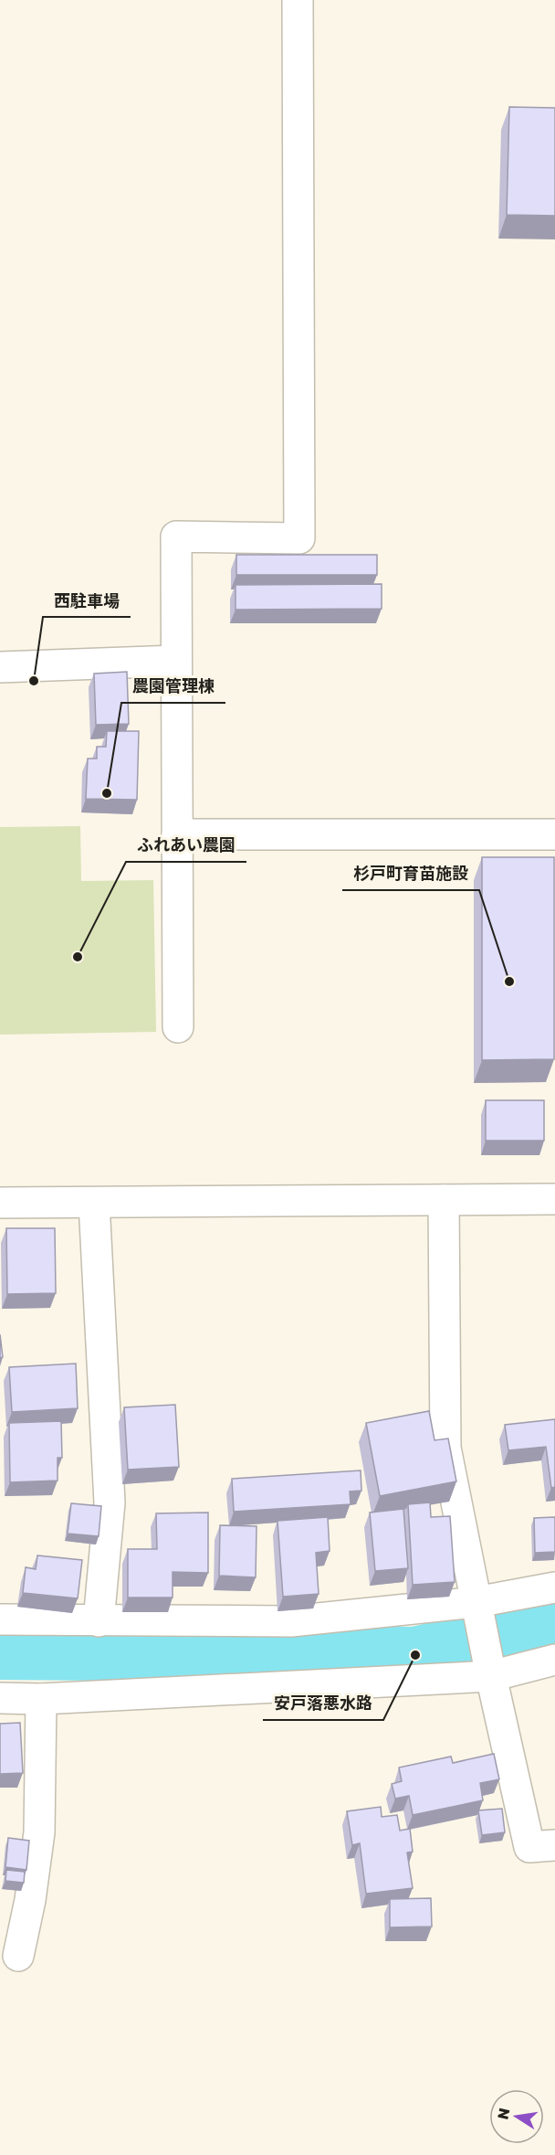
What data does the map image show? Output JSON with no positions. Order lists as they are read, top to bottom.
{
  "places": [
    "西駐車場",
    "農園管理棟",
    "ふれあい農園",
    "杉戸町育苗施設",
    "安戸落悪水路"
  ],
  "north": "left"
}
